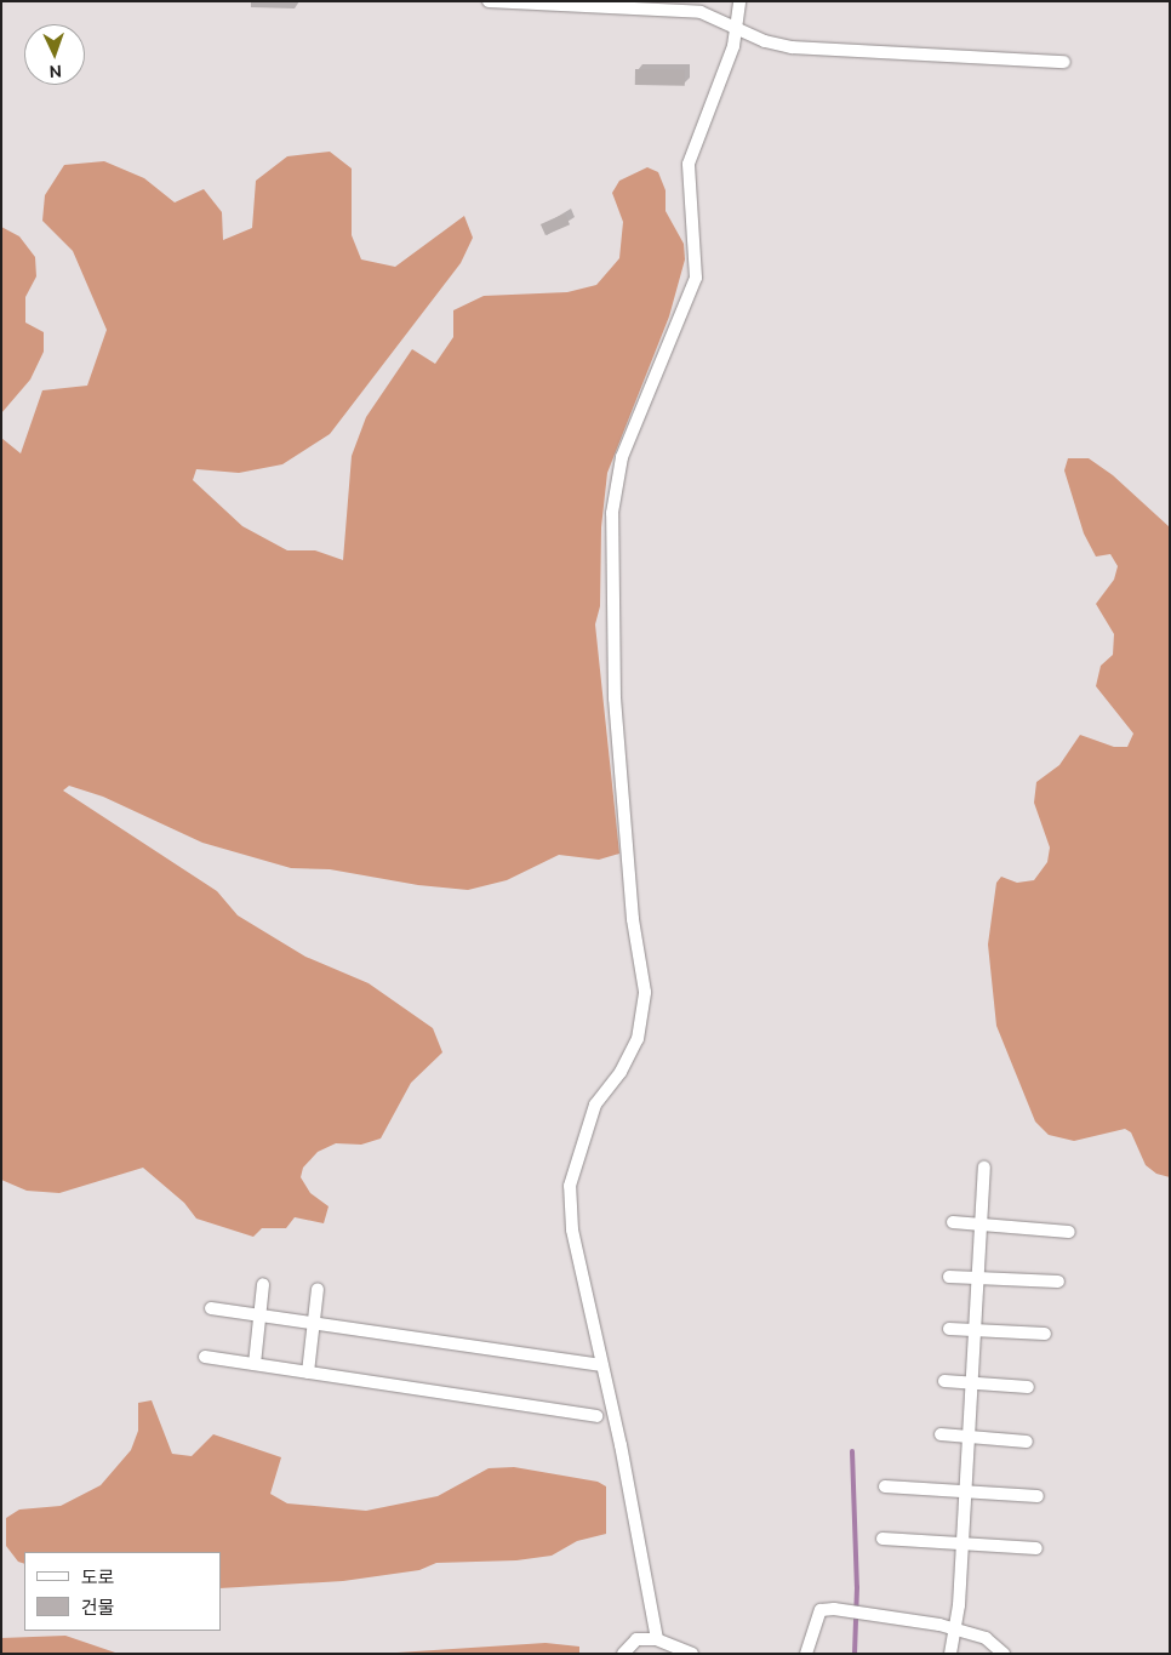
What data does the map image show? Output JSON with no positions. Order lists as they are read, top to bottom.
{
  "legend": ["도로", "건물"],
  "north": "bottom"
}
